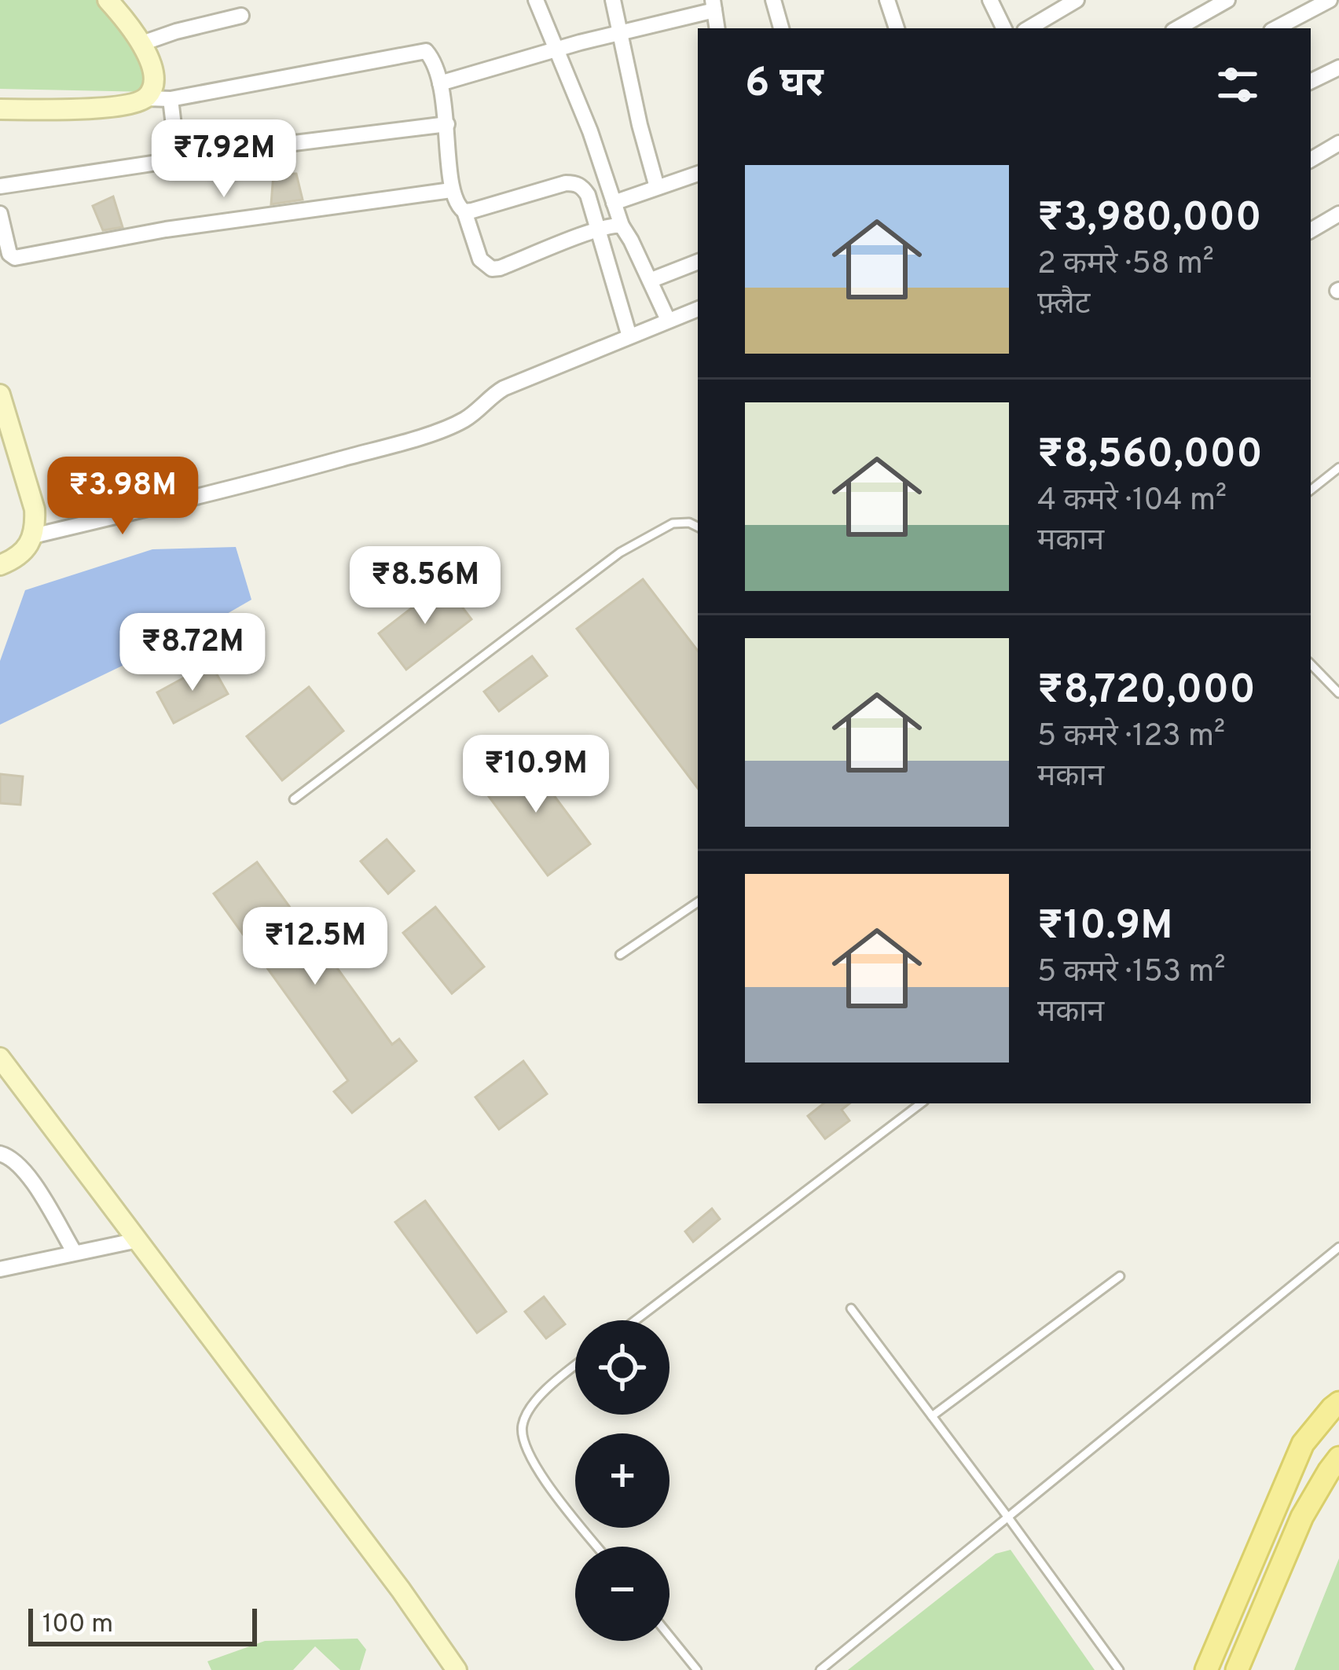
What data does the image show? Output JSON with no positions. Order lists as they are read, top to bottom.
{
  "scale_bar": "100 m",
  "page": {
    "heading": "6 घर",
    "price": [
      "₹7.92M",
      "₹3.98M",
      "₹8.56M",
      "₹8.72M",
      "₹10.9M",
      "₹12.5M"
    ],
    "list": [
      {
        "name": "₹3,980,000",
        "note": "2 कमरे · 58 m² · फ़्लैट"
      },
      {
        "name": "₹8,560,000",
        "note": "4 कमरे · 104 m² · मकान"
      },
      {
        "name": "₹8,720,000",
        "note": "5 कमरे · 123 m² · मकान"
      },
      {
        "name": "₹10.9M",
        "note": "5 कमरे · 153 m² · मकान"
      }
    ],
    "map_buttons": ["+", "−"],
    "scale": "100 m"
  }
}
